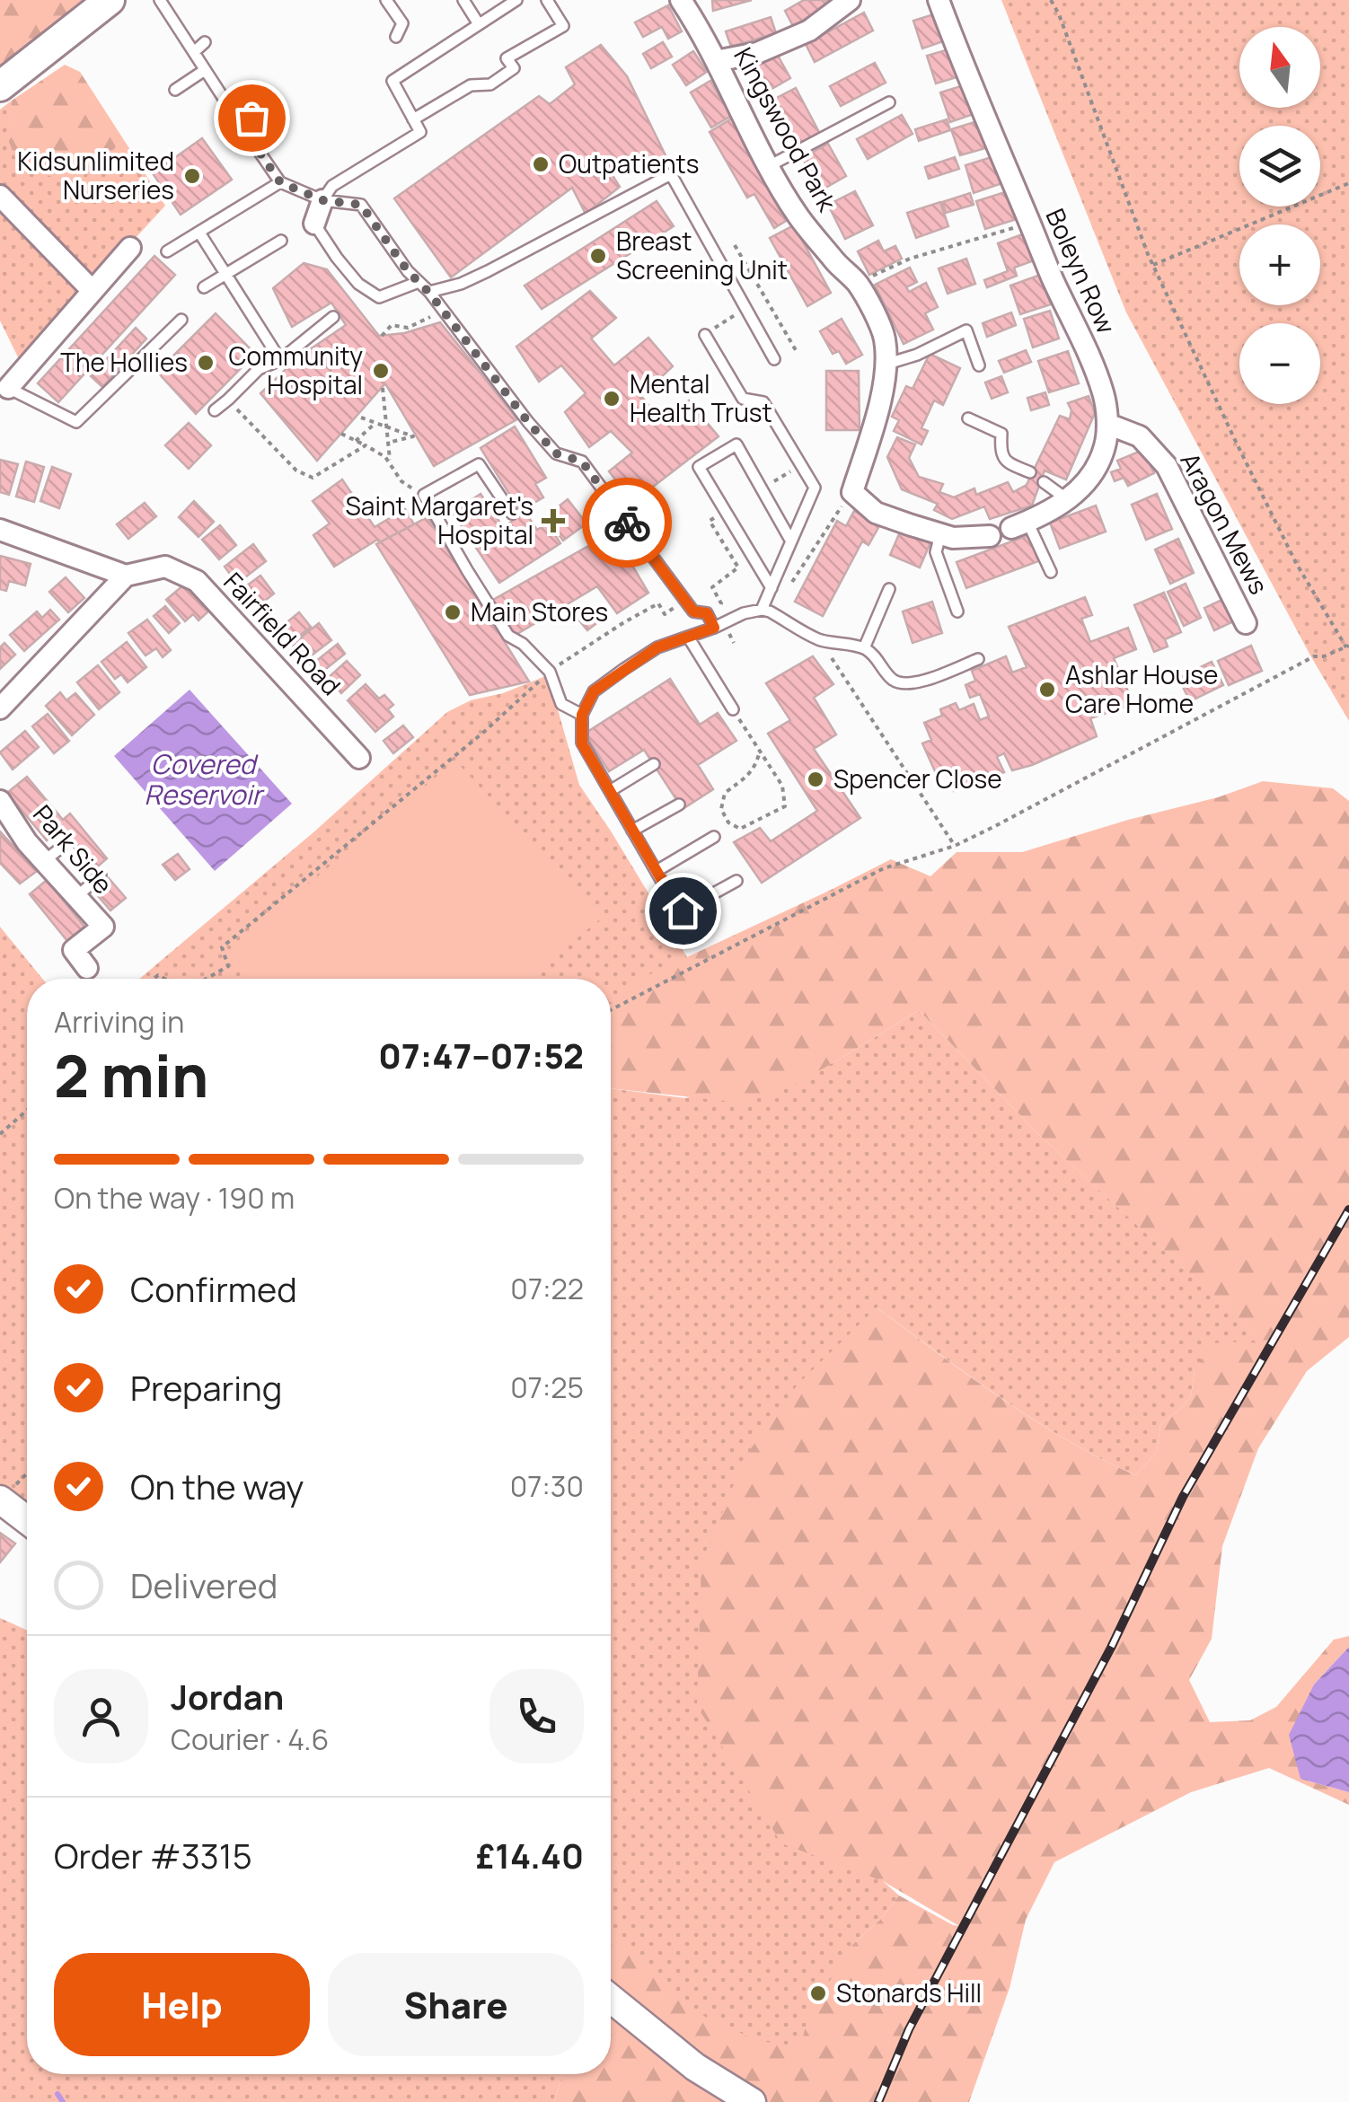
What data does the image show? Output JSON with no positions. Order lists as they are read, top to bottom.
{
  "streets": {
    "street": [
      "Kingswood Park",
      "Boleyn Row",
      "Aragon Mews",
      "Fairfield Road",
      "Park Side"
    ]
  },
  "crossings": [
    ["Boleyn Row", "Aragon Mews"]
  ],
  "water": ["Covered Reservoir"],
  "places": {
    "other": [
      "Outpatients",
      "Kidsunlimited Nurseries",
      "Breast Screening Unit",
      "The Hollies",
      "Community Hospital",
      "Mental Health Trust",
      "Main Stores",
      "Ashlar House Care Home",
      "Spencer Close",
      "Stonards Hill"
    ],
    "health": ["Saint Margaret's Hospital"]
  },
  "north": "top",
  "page": {
    "map_buttons": ["+", "−"],
    "heading": ["2 min", "Arriving in", "07:47–07:52"],
    "panel": [
      "Jordan",
      "Courier · 4.6",
      "Order #3315",
      "£14.40"
    ],
    "bar": "On the way · 190 m",
    "list": [
      ["Confirmed", "07:22"],
      ["Preparing", "07:25"],
      ["On the way", "07:30"],
      "Delivered"
    ],
    "buttons": ["Help", "Share"]
  }
}
